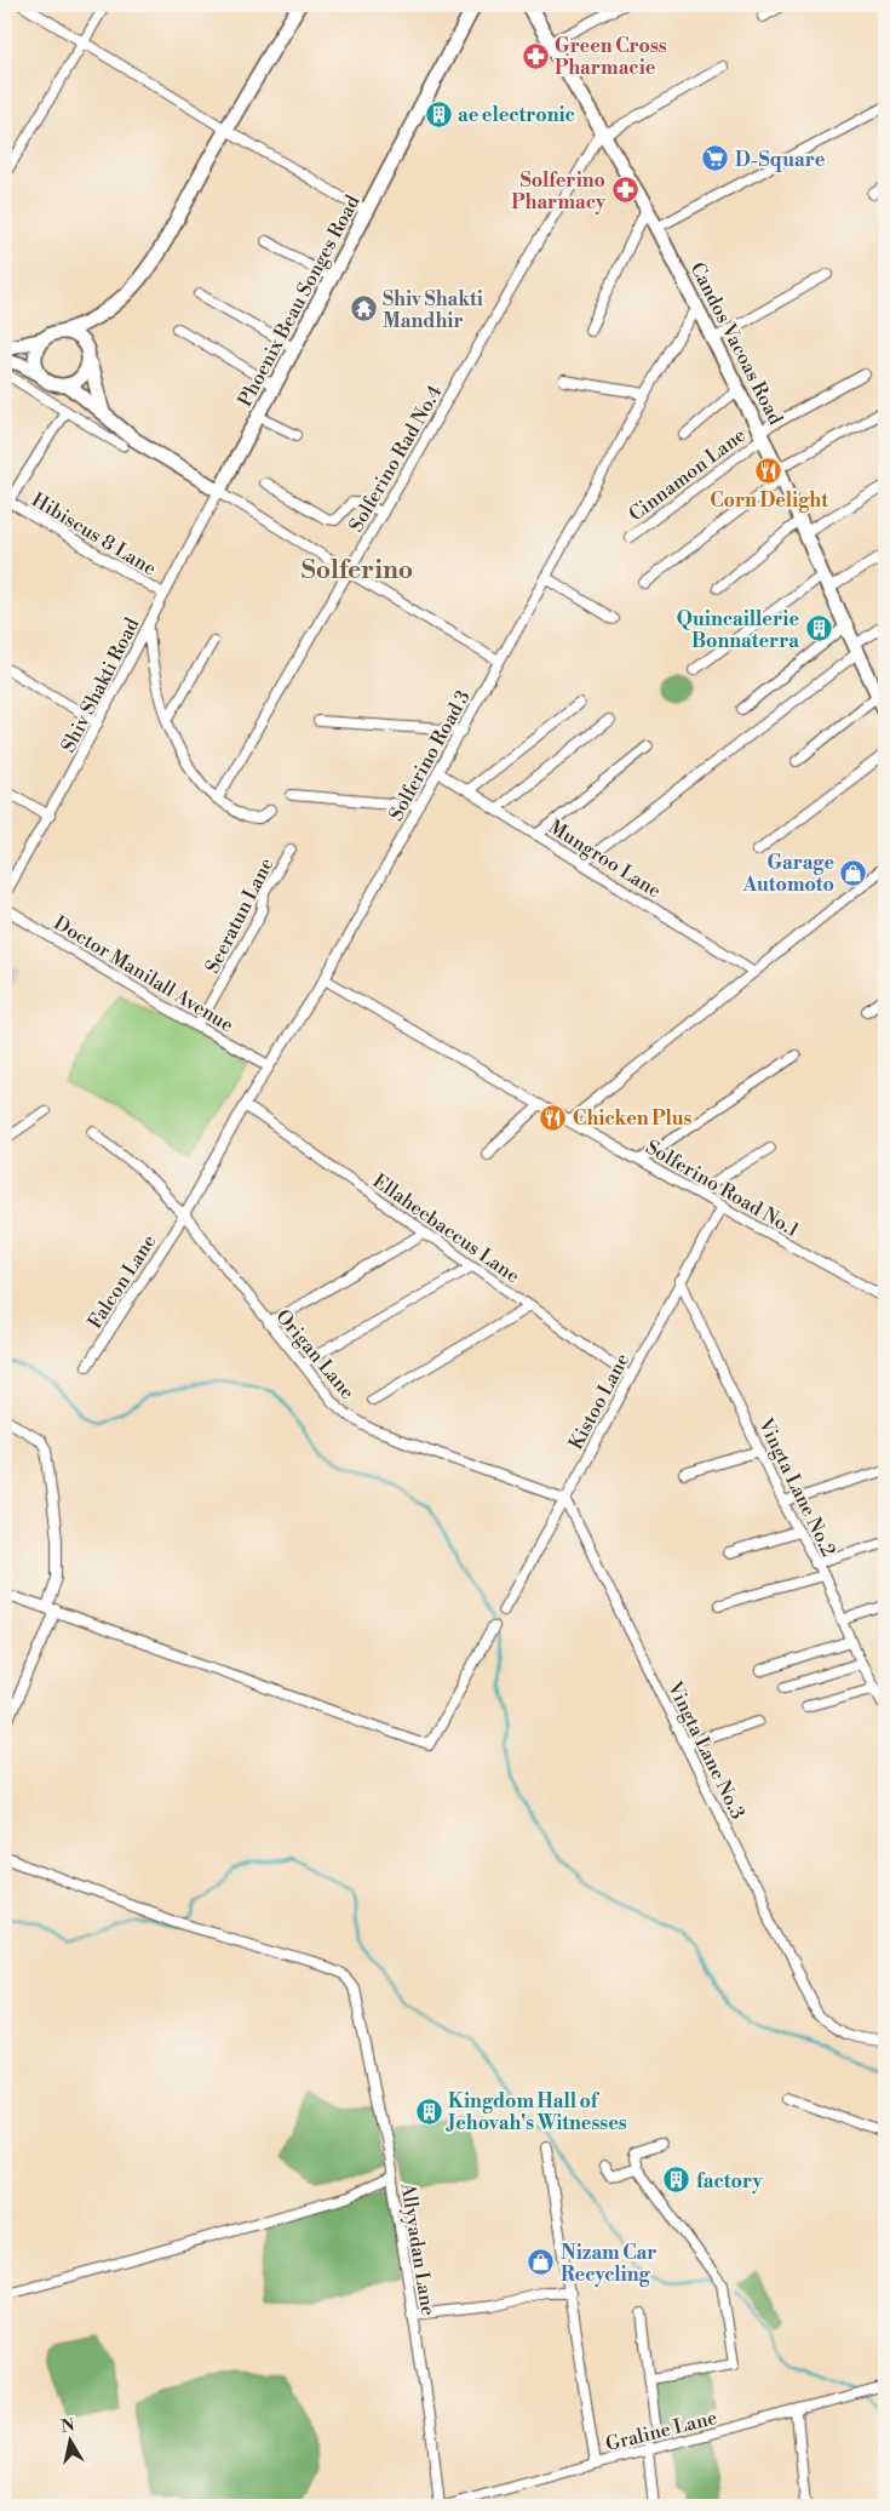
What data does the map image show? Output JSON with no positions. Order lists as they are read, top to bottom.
{
  "streets": {
    "main road": ["Phoenix Beau Songes Road", "Candos Vacoas Road"],
    "street": [
      "Solferino Rad No.4",
      "Cinnamon Lane",
      "Hibiscus 8 Lane",
      "Shiv Shakti Road",
      "Solferino Road 3",
      "Mungroo Lane",
      "Seeratun Lane",
      "Doctor Manilall Avenue",
      "Solferino Road No.1",
      "Ellaheebaccus Lane",
      "Falcon Lane",
      "Origan Lane",
      "Kistoo Lane",
      "Vingta Lane No.2",
      "Vingta Lane No.3",
      "Allyyadan Lane",
      "Graline Lane"
    ]
  },
  "crossings": [
    ["Phoenix Beau Songes Road", "Shiv Shakti Road"],
    ["Candos Vacoas Road", "Solferino Rad No.4"],
    ["Candos Vacoas Road", "Cinnamon Lane"],
    ["Candos Vacoas Road", "Solferino Road 3"],
    ["Hibiscus 8 Lane", "Shiv Shakti Road"],
    ["Solferino Road 3", "Mungroo Lane"],
    ["Solferino Road 3", "Doctor Manilall Avenue"],
    ["Solferino Road 3", "Solferino Road No.1"],
    ["Solferino Road 3", "Ellaheebaccus Lane"],
    ["Solferino Road 3", "Falcon Lane"],
    ["Solferino Road 3", "Origan Lane"],
    ["Seeratun Lane", "Doctor Manilall Avenue"],
    ["Solferino Road No.1", "Kistoo Lane"],
    ["Ellaheebaccus Lane", "Kistoo Lane"],
    ["Falcon Lane", "Origan Lane"],
    ["Origan Lane", "Kistoo Lane"],
    ["Origan Lane", "Vingta Lane No.3"],
    ["Kistoo Lane", "Vingta Lane No.2"],
    ["Kistoo Lane", "Vingta Lane No.3"]
  ],
  "districts": ["Solferino"],
  "places": {
    "pharmacy": ["Green Cross Pharmacie", "Solferino Pharmacy"],
    "building": [
      "ae electronic",
      "Quincaillerie Bonnaterra",
      "Kingdom Hall of Jehovah's Witnesses",
      "factory"
    ],
    "supermarket": ["D-Square"],
    "temple": ["Shiv Shakti Mandhir"],
    "restaurant": ["Corn Delight", "Chicken Plus"],
    "shop": ["Garage Automoto", "Nizam Car Recycling"]
  },
  "north": "top"
}
